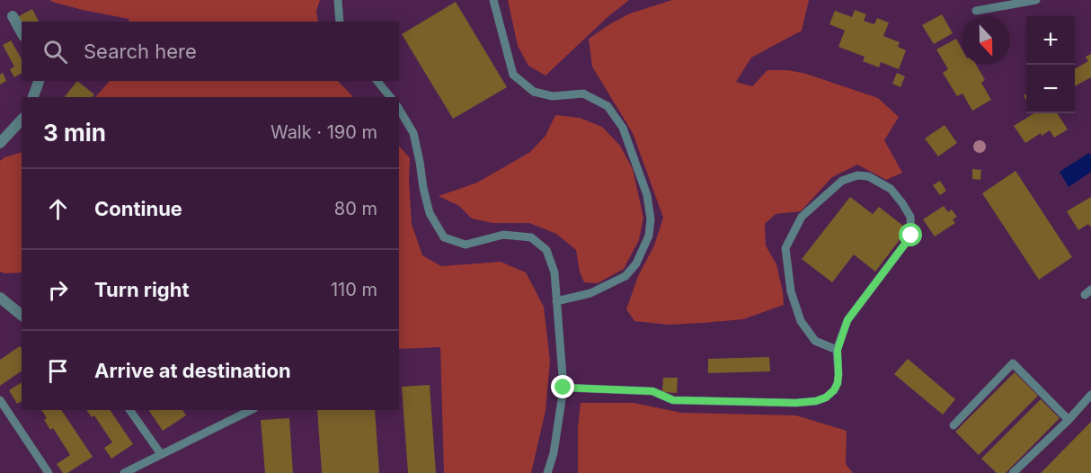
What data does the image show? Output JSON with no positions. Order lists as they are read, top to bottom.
{
  "north": "bottom",
  "page": {
    "map_buttons": ["+", "−"],
    "search": "Search here",
    "heading": ["3 min", "Walk · 190 m"],
    "list": [
      ["Continue", "80 m"],
      ["Turn right", "110 m"],
      "Arrive at destination"
    ]
  }
}
